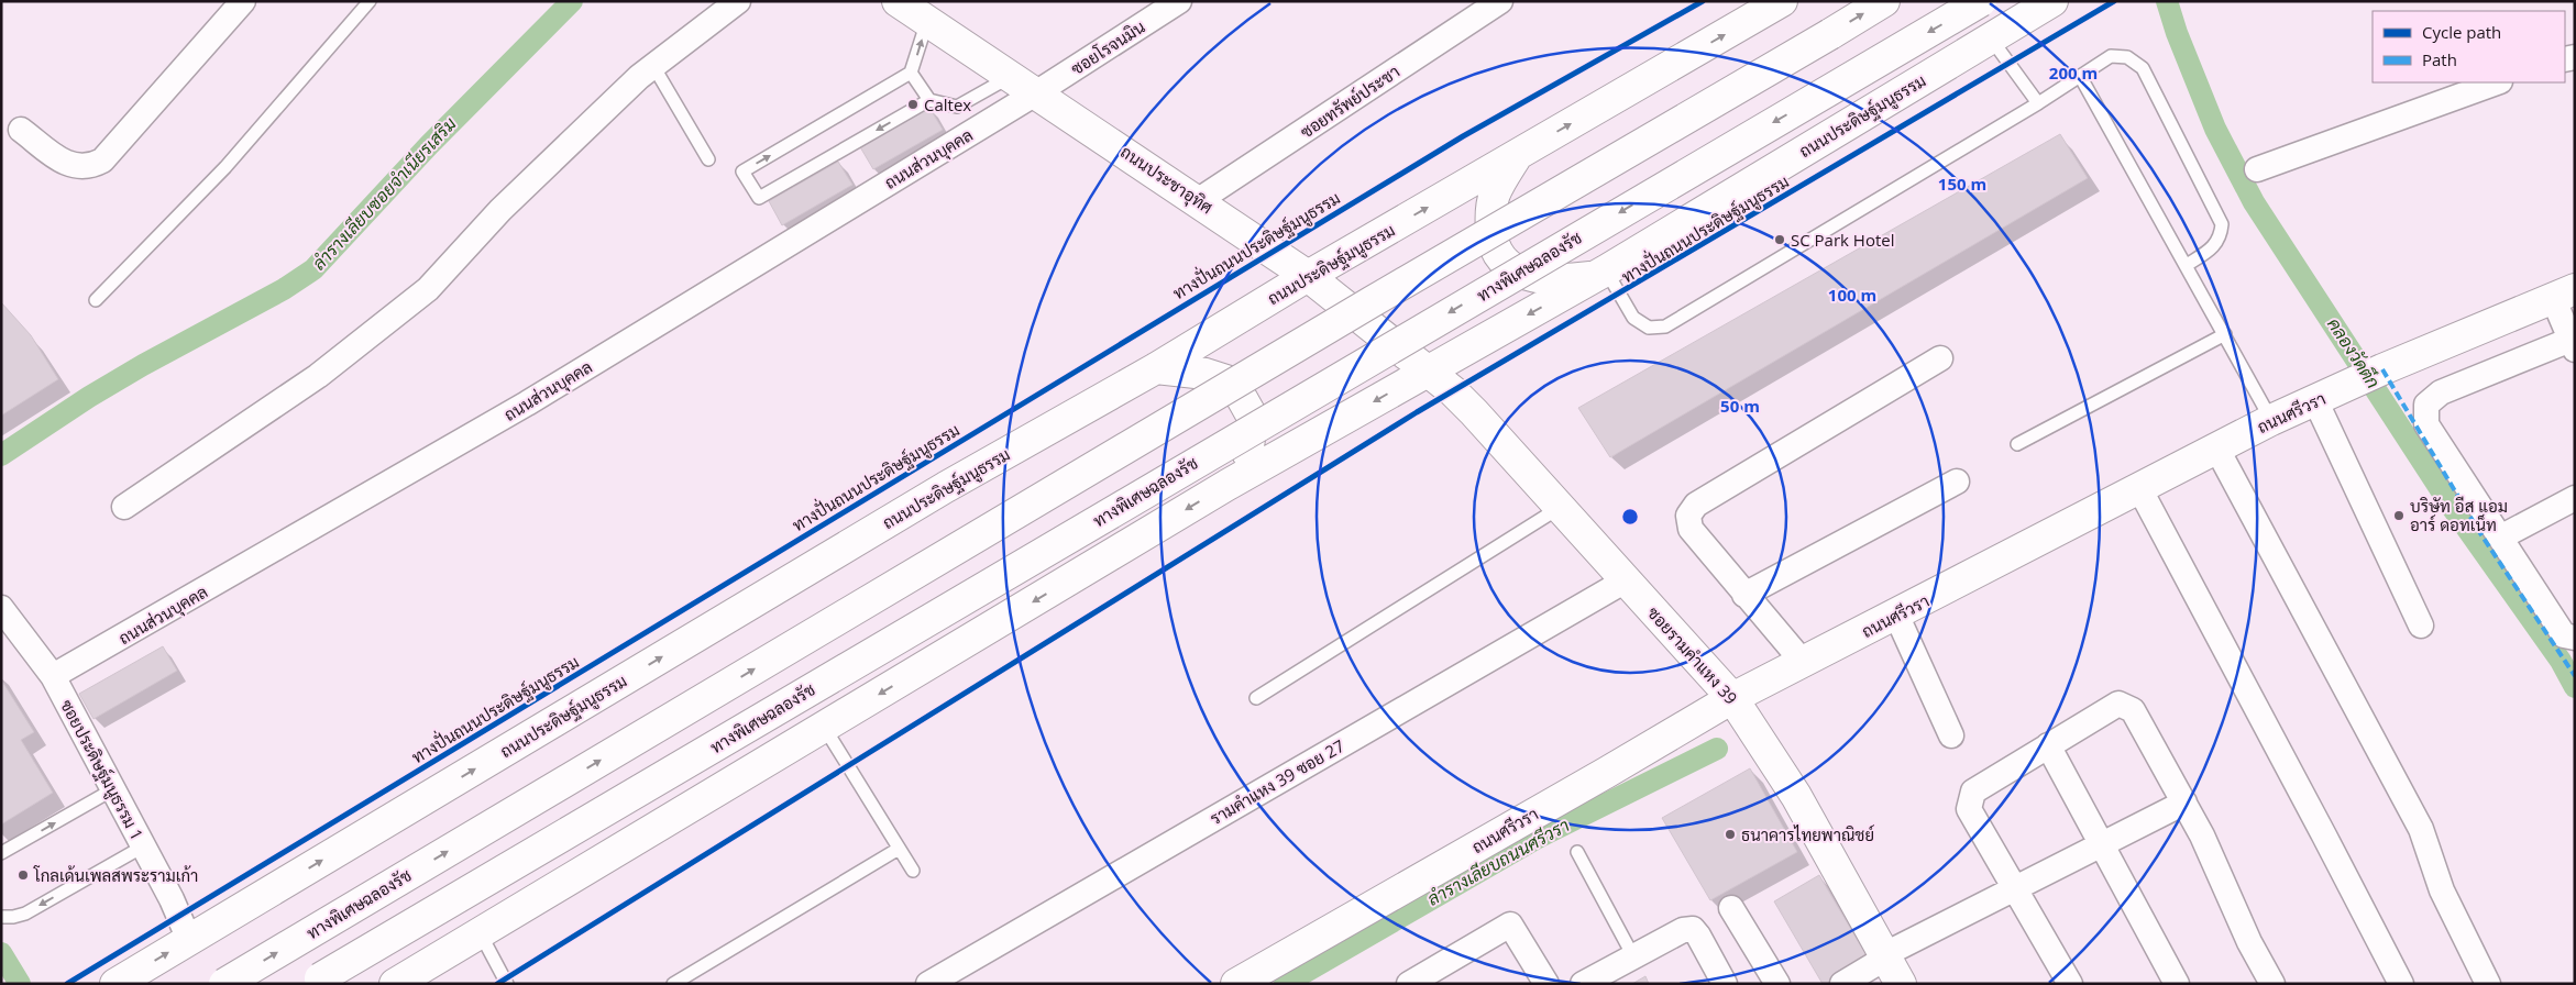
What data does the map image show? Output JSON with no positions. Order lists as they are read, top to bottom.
{
  "streets": {
    "main road": [
      "ถนนประดิษฐ์มนูธรรม",
      "ถนนประชาอุทิศ",
      "ทางพิเศษฉลองรัช",
      "ถนนศรีวรา",
      "ซอยรามคำแหง 39"
    ],
    "street": [
      "ซอยโรจนมิน",
      "ซอยทรัพย์ประชา",
      "ถนนส่วนบุคคล",
      "ซอยประดิษฐ์มนูธรรม 1",
      "รามคำแหง 39 ซอย 27"
    ],
    "cycle path": ["ทางปั่นถนนประดิษฐ์มนูธรรม"]
  },
  "crossings": [
    ["ซอยโรจนมิน", "ถนนส่วนบุคคล"],
    ["ซอยโรจนมิน", "ถนนประชาอุทิศ"],
    ["ซอยทรัพย์ประชา", "ถนนประชาอุทิศ"],
    ["ถนนประดิษฐ์มนูธรรม", "ถนนประชาอุทิศ"],
    ["ถนนประดิษฐ์มนูธรรม", "ซอยรามคำแหง 39"],
    ["ถนนประดิษฐ์มนูธรรม", "ซอยประดิษฐ์มนูธรรม 1"],
    ["ถนนส่วนบุคคล", "ถนนประชาอุทิศ"],
    ["ถนนส่วนบุคคล", "ซอยประดิษฐ์มนูธรรม 1"],
    ["ถนนประชาอุทิศ", "ซอยรามคำแหง 39"],
    ["ถนนศรีวรา", "ซอยรามคำแหง 39"],
    ["ซอยรามคำแหง 39", "รามคำแหง 39 ซอย 27"]
  ],
  "water": ["ลำรางเลียบซอยจำเนียรเสริม", "คลองวัดตึก", "ลำรางเลียบถนนศรีวรา"],
  "places": [
    "Caltex",
    "SC Park Hotel",
    "บริษัท อีส แอม อาร์ ดอทเน็ท",
    "ธนาคารไทยพาณิชย์",
    "โกลเด้นเพลสพระรามเก้า"
  ],
  "legend": ["Cycle path", "Path"],
  "rings": [
    "200 m",
    "150 m",
    "100 m",
    "50 m"
  ]
}
